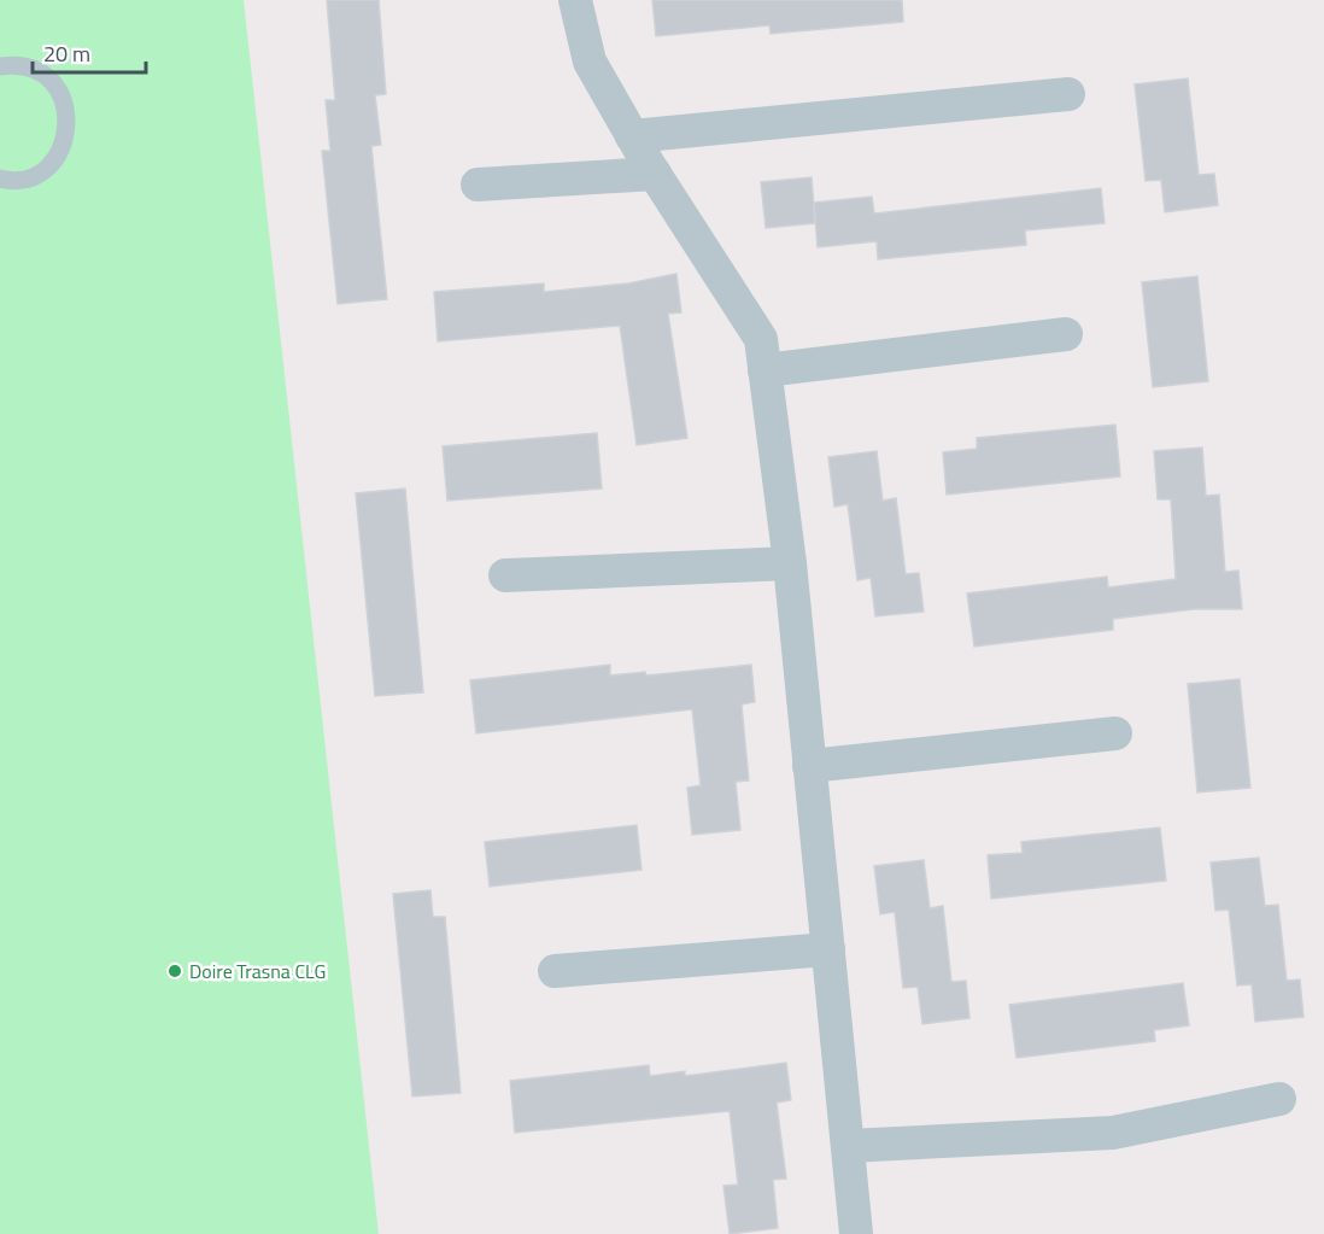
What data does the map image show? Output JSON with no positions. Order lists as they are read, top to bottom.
{
  "places": ["Doire Trasna CLG"],
  "scale_bar": "20 m"
}
